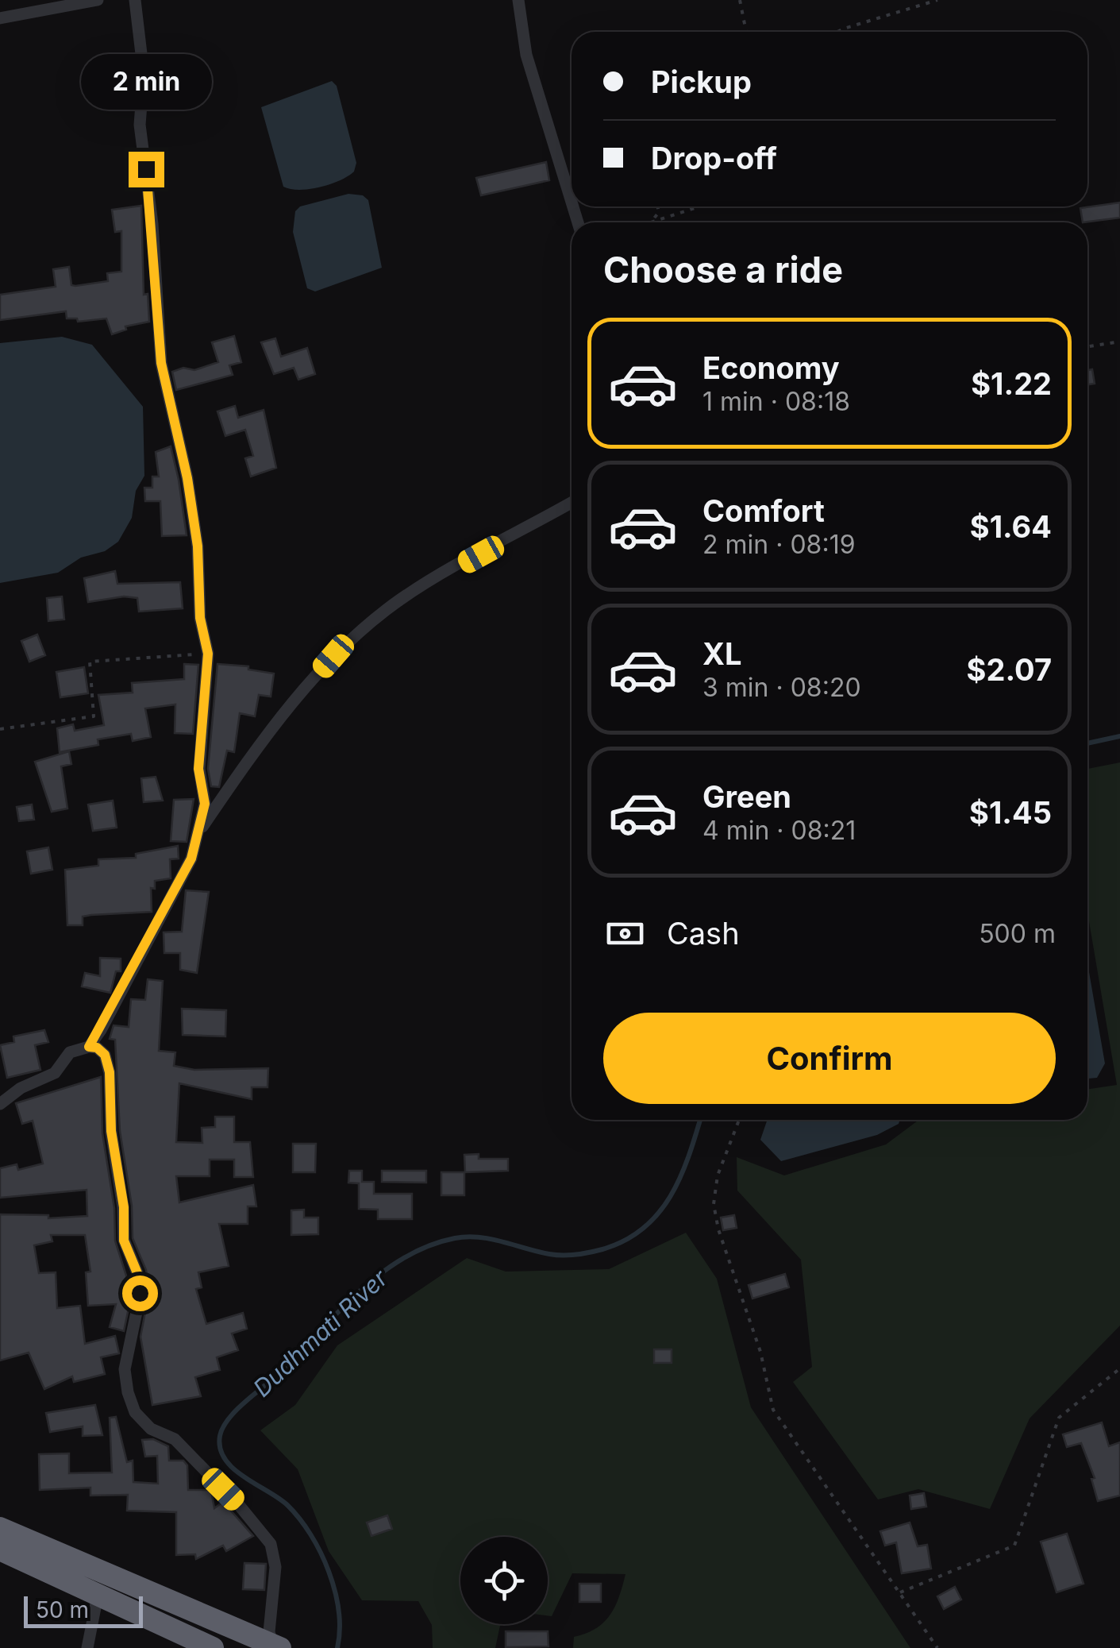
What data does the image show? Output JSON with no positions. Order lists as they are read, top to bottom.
{
  "water": ["Dudhmati River"],
  "scale_bar": "50 m",
  "page": {
    "banner": ["Pickup", "Drop-off"],
    "bubble": "2 min",
    "heading": "Choose a ride",
    "list": [
      {
        "name": "Economy",
        "note": "1 min · 08:18",
        "value": "$1.22"
      },
      {
        "name": "Comfort",
        "note": "2 min · 08:19",
        "value": "$1.64"
      },
      {
        "name": "XL",
        "note": "3 min · 08:20",
        "value": "$2.07"
      },
      {
        "name": "Green",
        "note": "4 min · 08:21",
        "value": "$1.45"
      }
    ],
    "pay": ["Cash", "500 m"],
    "buttons": "Confirm",
    "scale": "50 m"
  }
}
